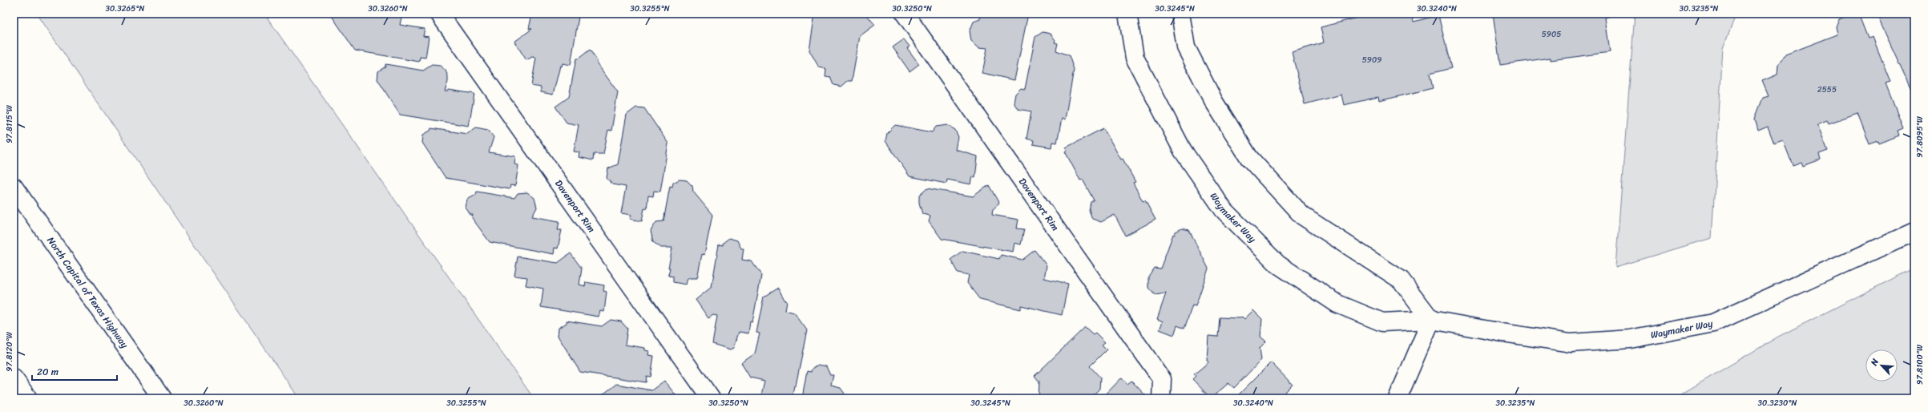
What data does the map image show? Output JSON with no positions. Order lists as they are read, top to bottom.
{
  "streets": {
    "main road": ["Davenport Rim", "Waymaker Way", "North Capital of Texas Highway"]
  },
  "house_numbers": ["5905", "5909", "2555"],
  "scale_bar": "20 m",
  "north": "top left",
  "coordinates": [
    "30.3265°N",
    "30.3260°N",
    "30.3255°N",
    "30.3250°N",
    "30.3245°N",
    "30.3240°N",
    "30.3235°N",
    "97.8115°W",
    "97.8095°W",
    "97.8120°W",
    "97.8100°W",
    "30.3230°N"
  ]
}
